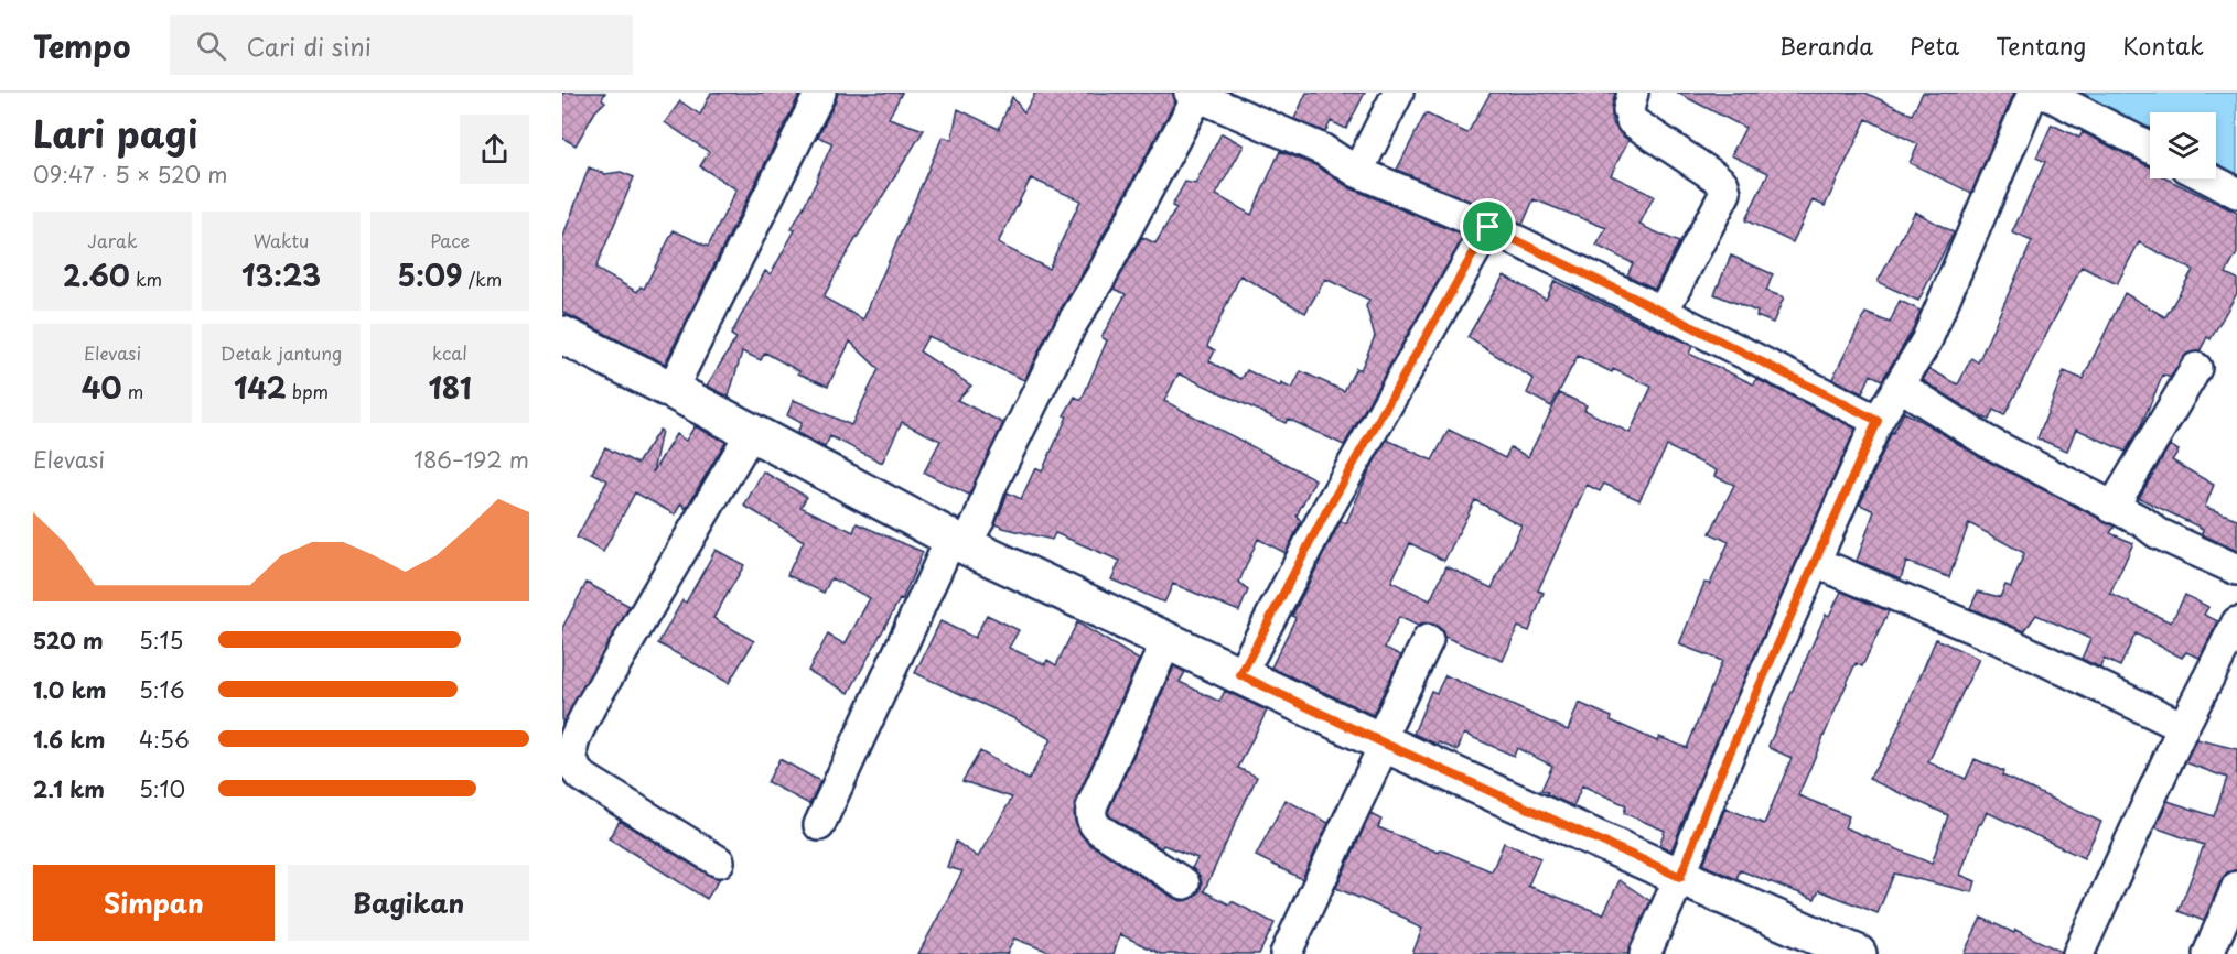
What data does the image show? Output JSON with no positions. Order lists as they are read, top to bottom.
{
  "page": {
    "header": "Tempo",
    "search": "Cari di sini",
    "nav": [
      "Beranda",
      "Peta",
      "Tentang",
      "Kontak"
    ],
    "heading": ["Lari pagi", "09:47 · 5 × 520 m"],
    "stats": [
      ["Jarak", "2.60 km"],
      ["Waktu", "13:23"],
      ["Pace", "5:09 /km"],
      ["Elevasi", "40 m"],
      ["Detak jantung", "142 bpm"],
      ["kcal", "181"]
    ],
    "chart": ["Elevasi", "186–192 m"],
    "list": [
      {
        "name": "520 m",
        "note": "5:15"
      },
      {
        "name": "1.0 km",
        "note": "5:16"
      },
      {
        "name": "1.6 km",
        "note": "4:56"
      },
      {
        "name": "2.1 km",
        "note": "5:10"
      }
    ],
    "buttons": ["Simpan", "Bagikan"]
  }
}
